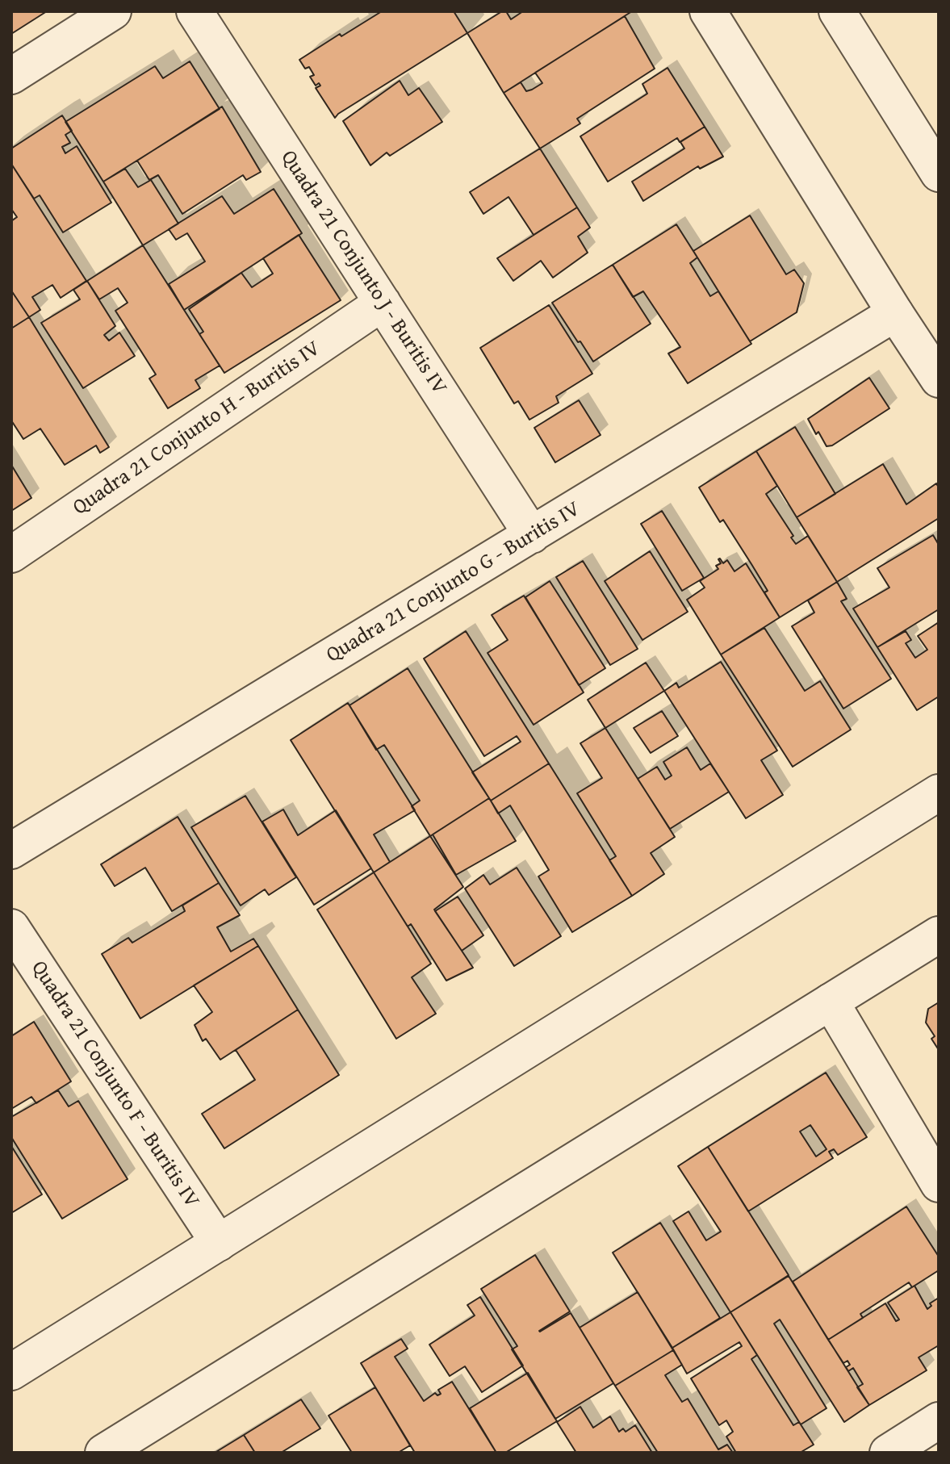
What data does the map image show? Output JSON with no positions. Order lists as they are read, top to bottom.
{
  "streets": {
    "street": [
      "Quadra 21 Conjunto J - Buritis IV",
      "Quadra 21 Conjunto H - Buritis IV",
      "Quadra 21 Conjunto G - Buritis IV",
      "Quadra 21 Conjunto F - Buritis IV"
    ]
  },
  "crossings": [
    ["Quadra 21 Conjunto J - Buritis IV", "Quadra 21 Conjunto H - Buritis IV"],
    ["Quadra 21 Conjunto J - Buritis IV", "Quadra 21 Conjunto G - Buritis IV"]
  ]
}
